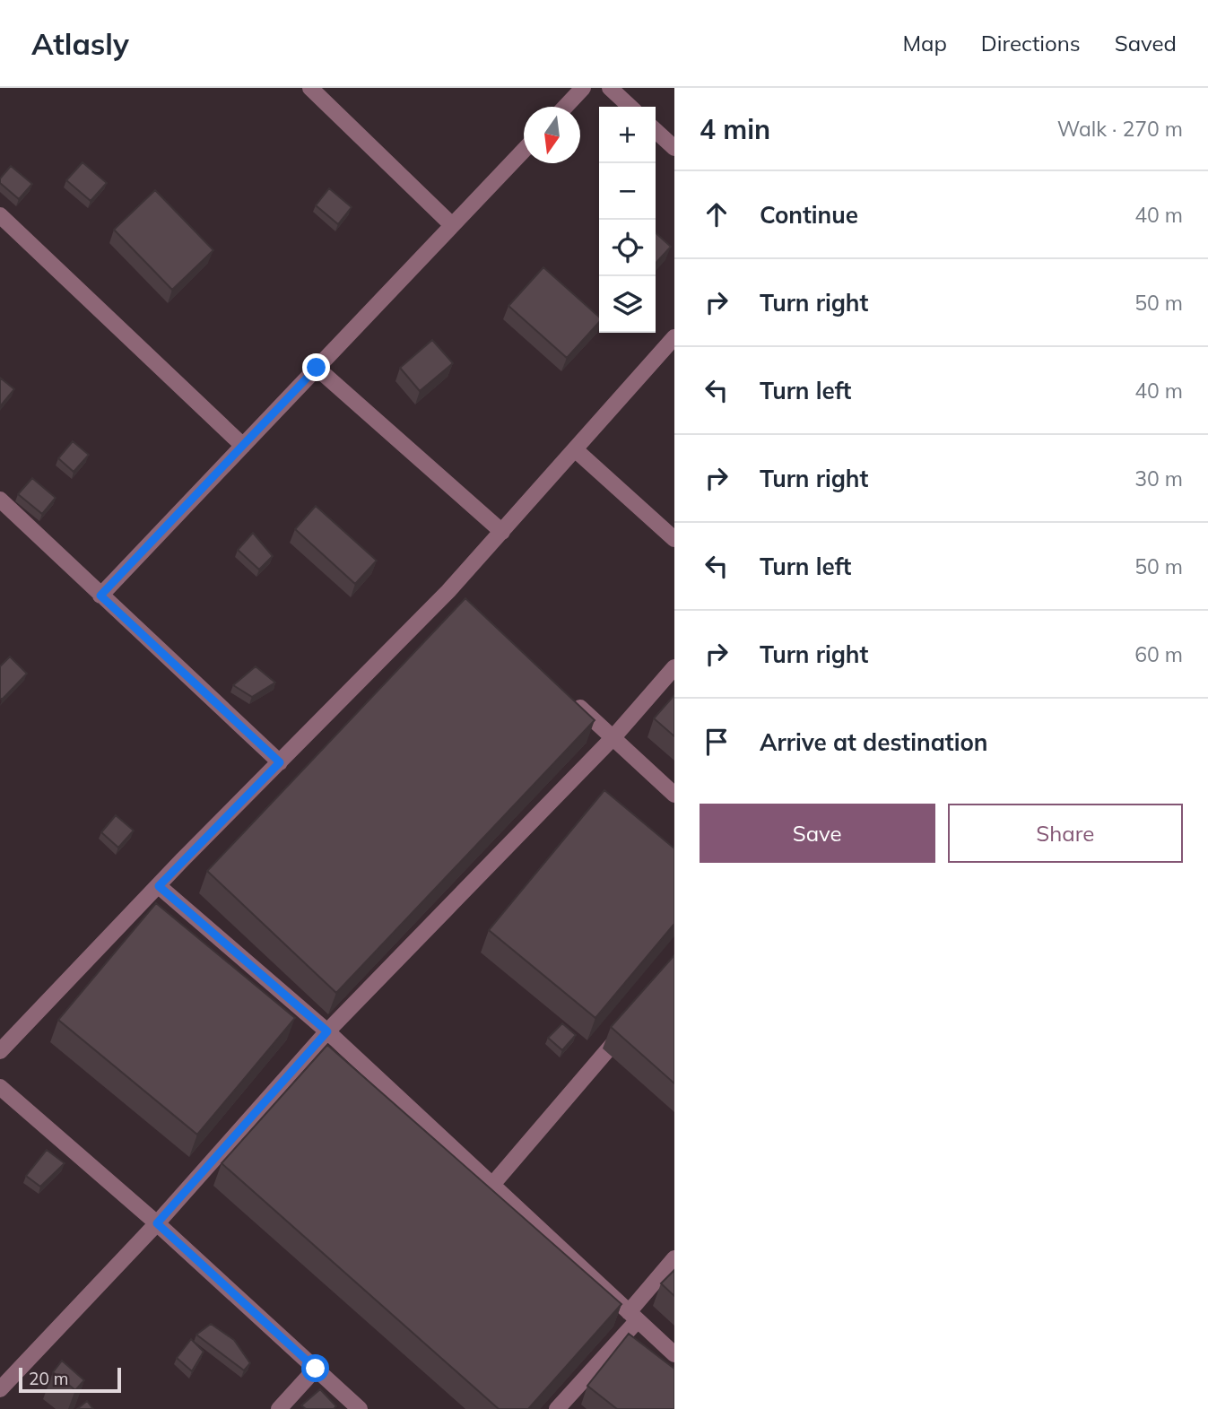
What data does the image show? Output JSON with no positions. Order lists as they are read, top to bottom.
{
  "scale_bar": "20 m",
  "north": "bottom",
  "page": {
    "header": "Atlasly",
    "nav": ["Map", "Directions", "Saved"],
    "heading": ["4 min", "Walk · 270 m"],
    "map_buttons": ["+", "−"],
    "list": [
      ["Continue", "40 m"],
      ["Turn right", "50 m"],
      ["Turn left", "40 m"],
      ["Turn right", "30 m"],
      ["Turn left", "50 m"],
      ["Turn right", "60 m"],
      "Arrive at destination"
    ],
    "buttons": ["Save", "Share"],
    "scale": "20 m"
  }
}
